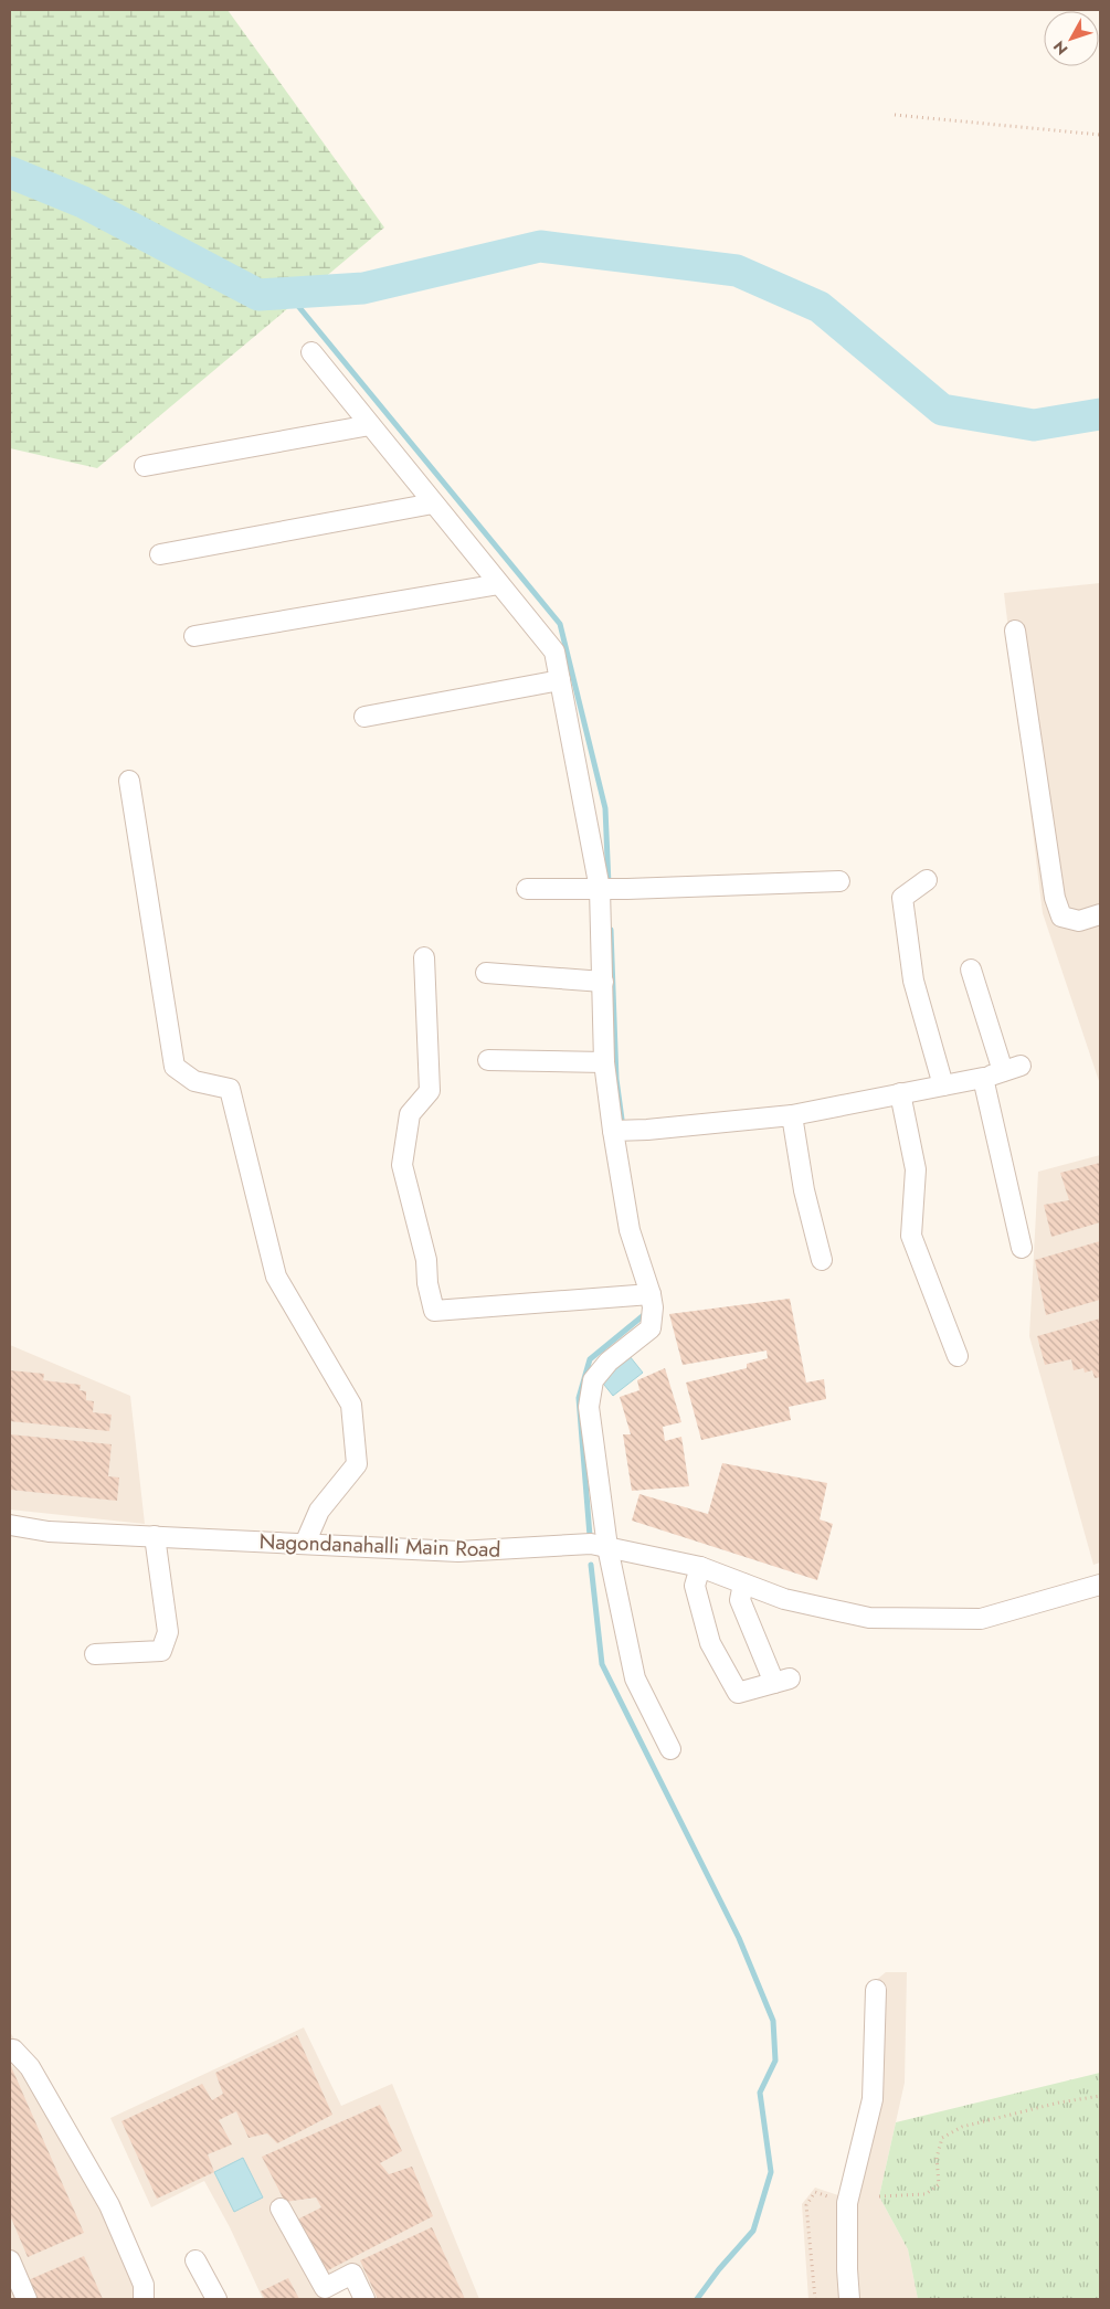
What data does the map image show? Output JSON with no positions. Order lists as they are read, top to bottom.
{
  "streets": {
    "street": ["Nagondanahalli Main Road"]
  },
  "north": "bottom left"
}
